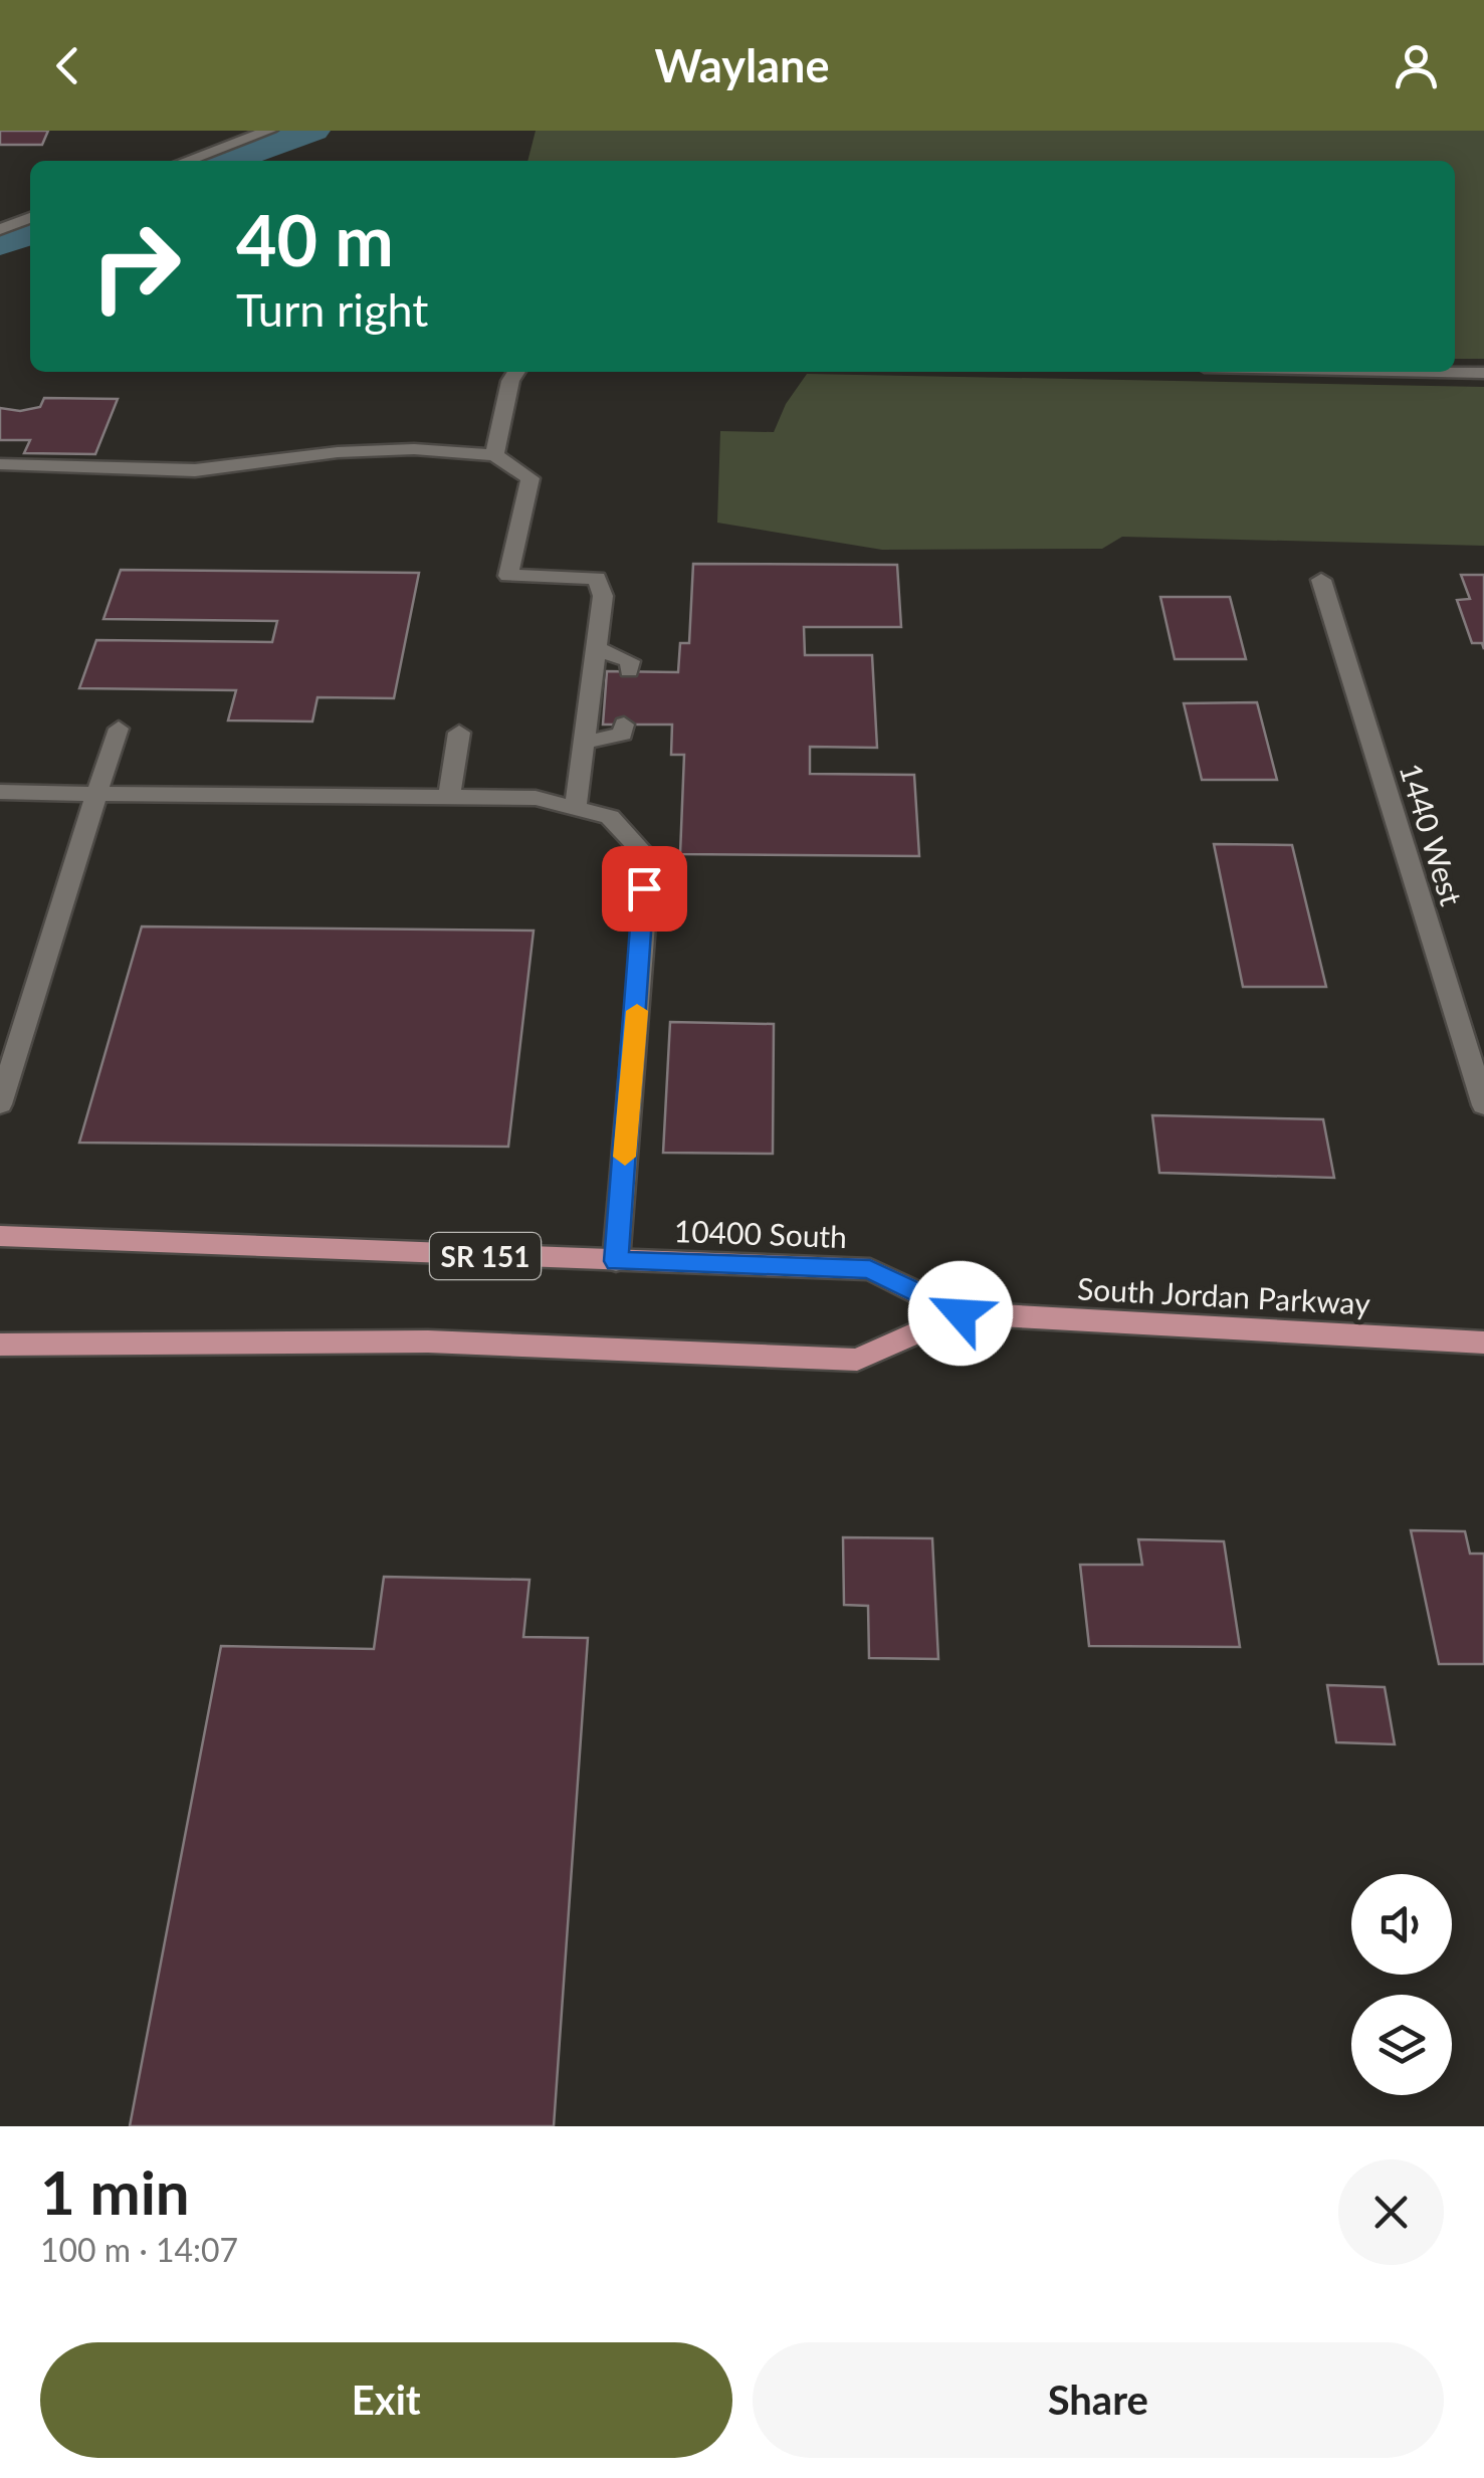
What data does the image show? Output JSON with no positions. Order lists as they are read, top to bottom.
{
  "streets": {
    "main road": ["10400 South", "SR 151", "South Jordan Parkway"],
    "street": ["1440 West"]
  },
  "crossings": [
    ["10400 South", "SR 151"],
    ["10400 South", "South Jordan Parkway"],
    ["SR 151", "South Jordan Parkway"]
  ],
  "page": {
    "header": "Waylane",
    "turn": ["40 m", "Turn right"],
    "heading": ["1 min", "100 m · 14:07"],
    "buttons": ["Exit", "Share"]
  }
}
